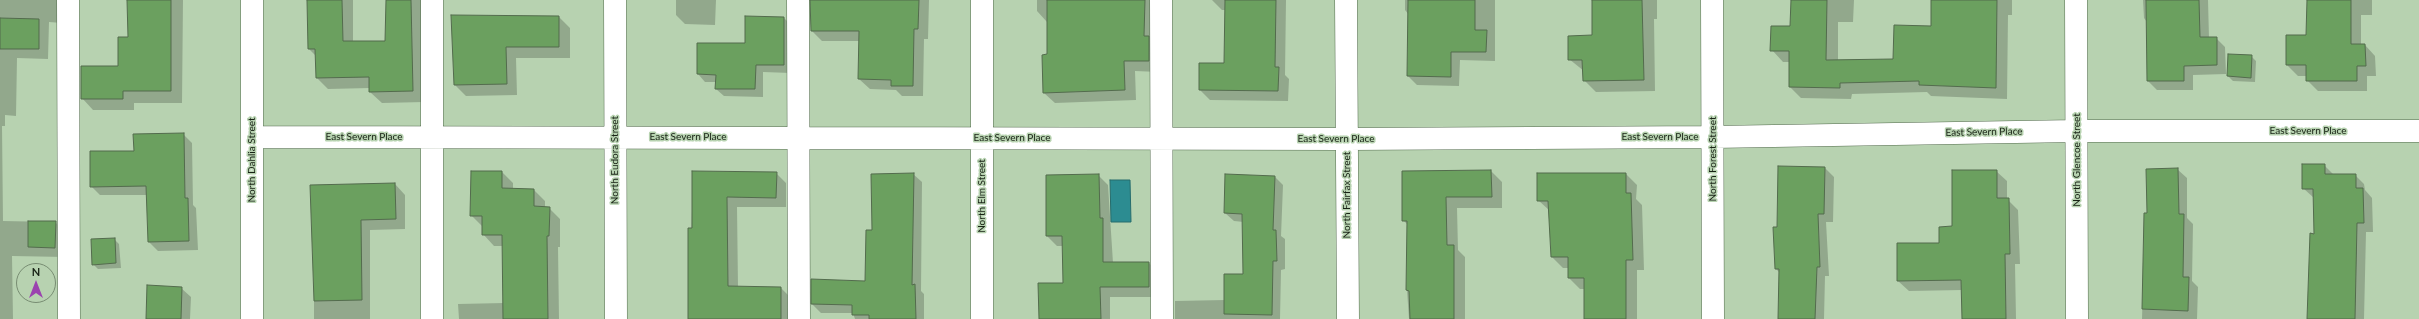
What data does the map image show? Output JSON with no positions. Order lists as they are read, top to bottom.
{
  "streets": {
    "street": [
      "East Severn Place",
      "North Forest Street",
      "North Dahlia Street",
      "North Eudora Street",
      "North Glencoe Street",
      "North Fairfax Street",
      "North Elm Street"
    ]
  },
  "crossings": [
    ["East Severn Place", "North Forest Street"],
    ["East Severn Place", "North Dahlia Street"],
    ["East Severn Place", "North Eudora Street"],
    ["East Severn Place", "North Glencoe Street"],
    ["East Severn Place", "North Fairfax Street"],
    ["East Severn Place", "North Elm Street"]
  ],
  "north": "top"
}
